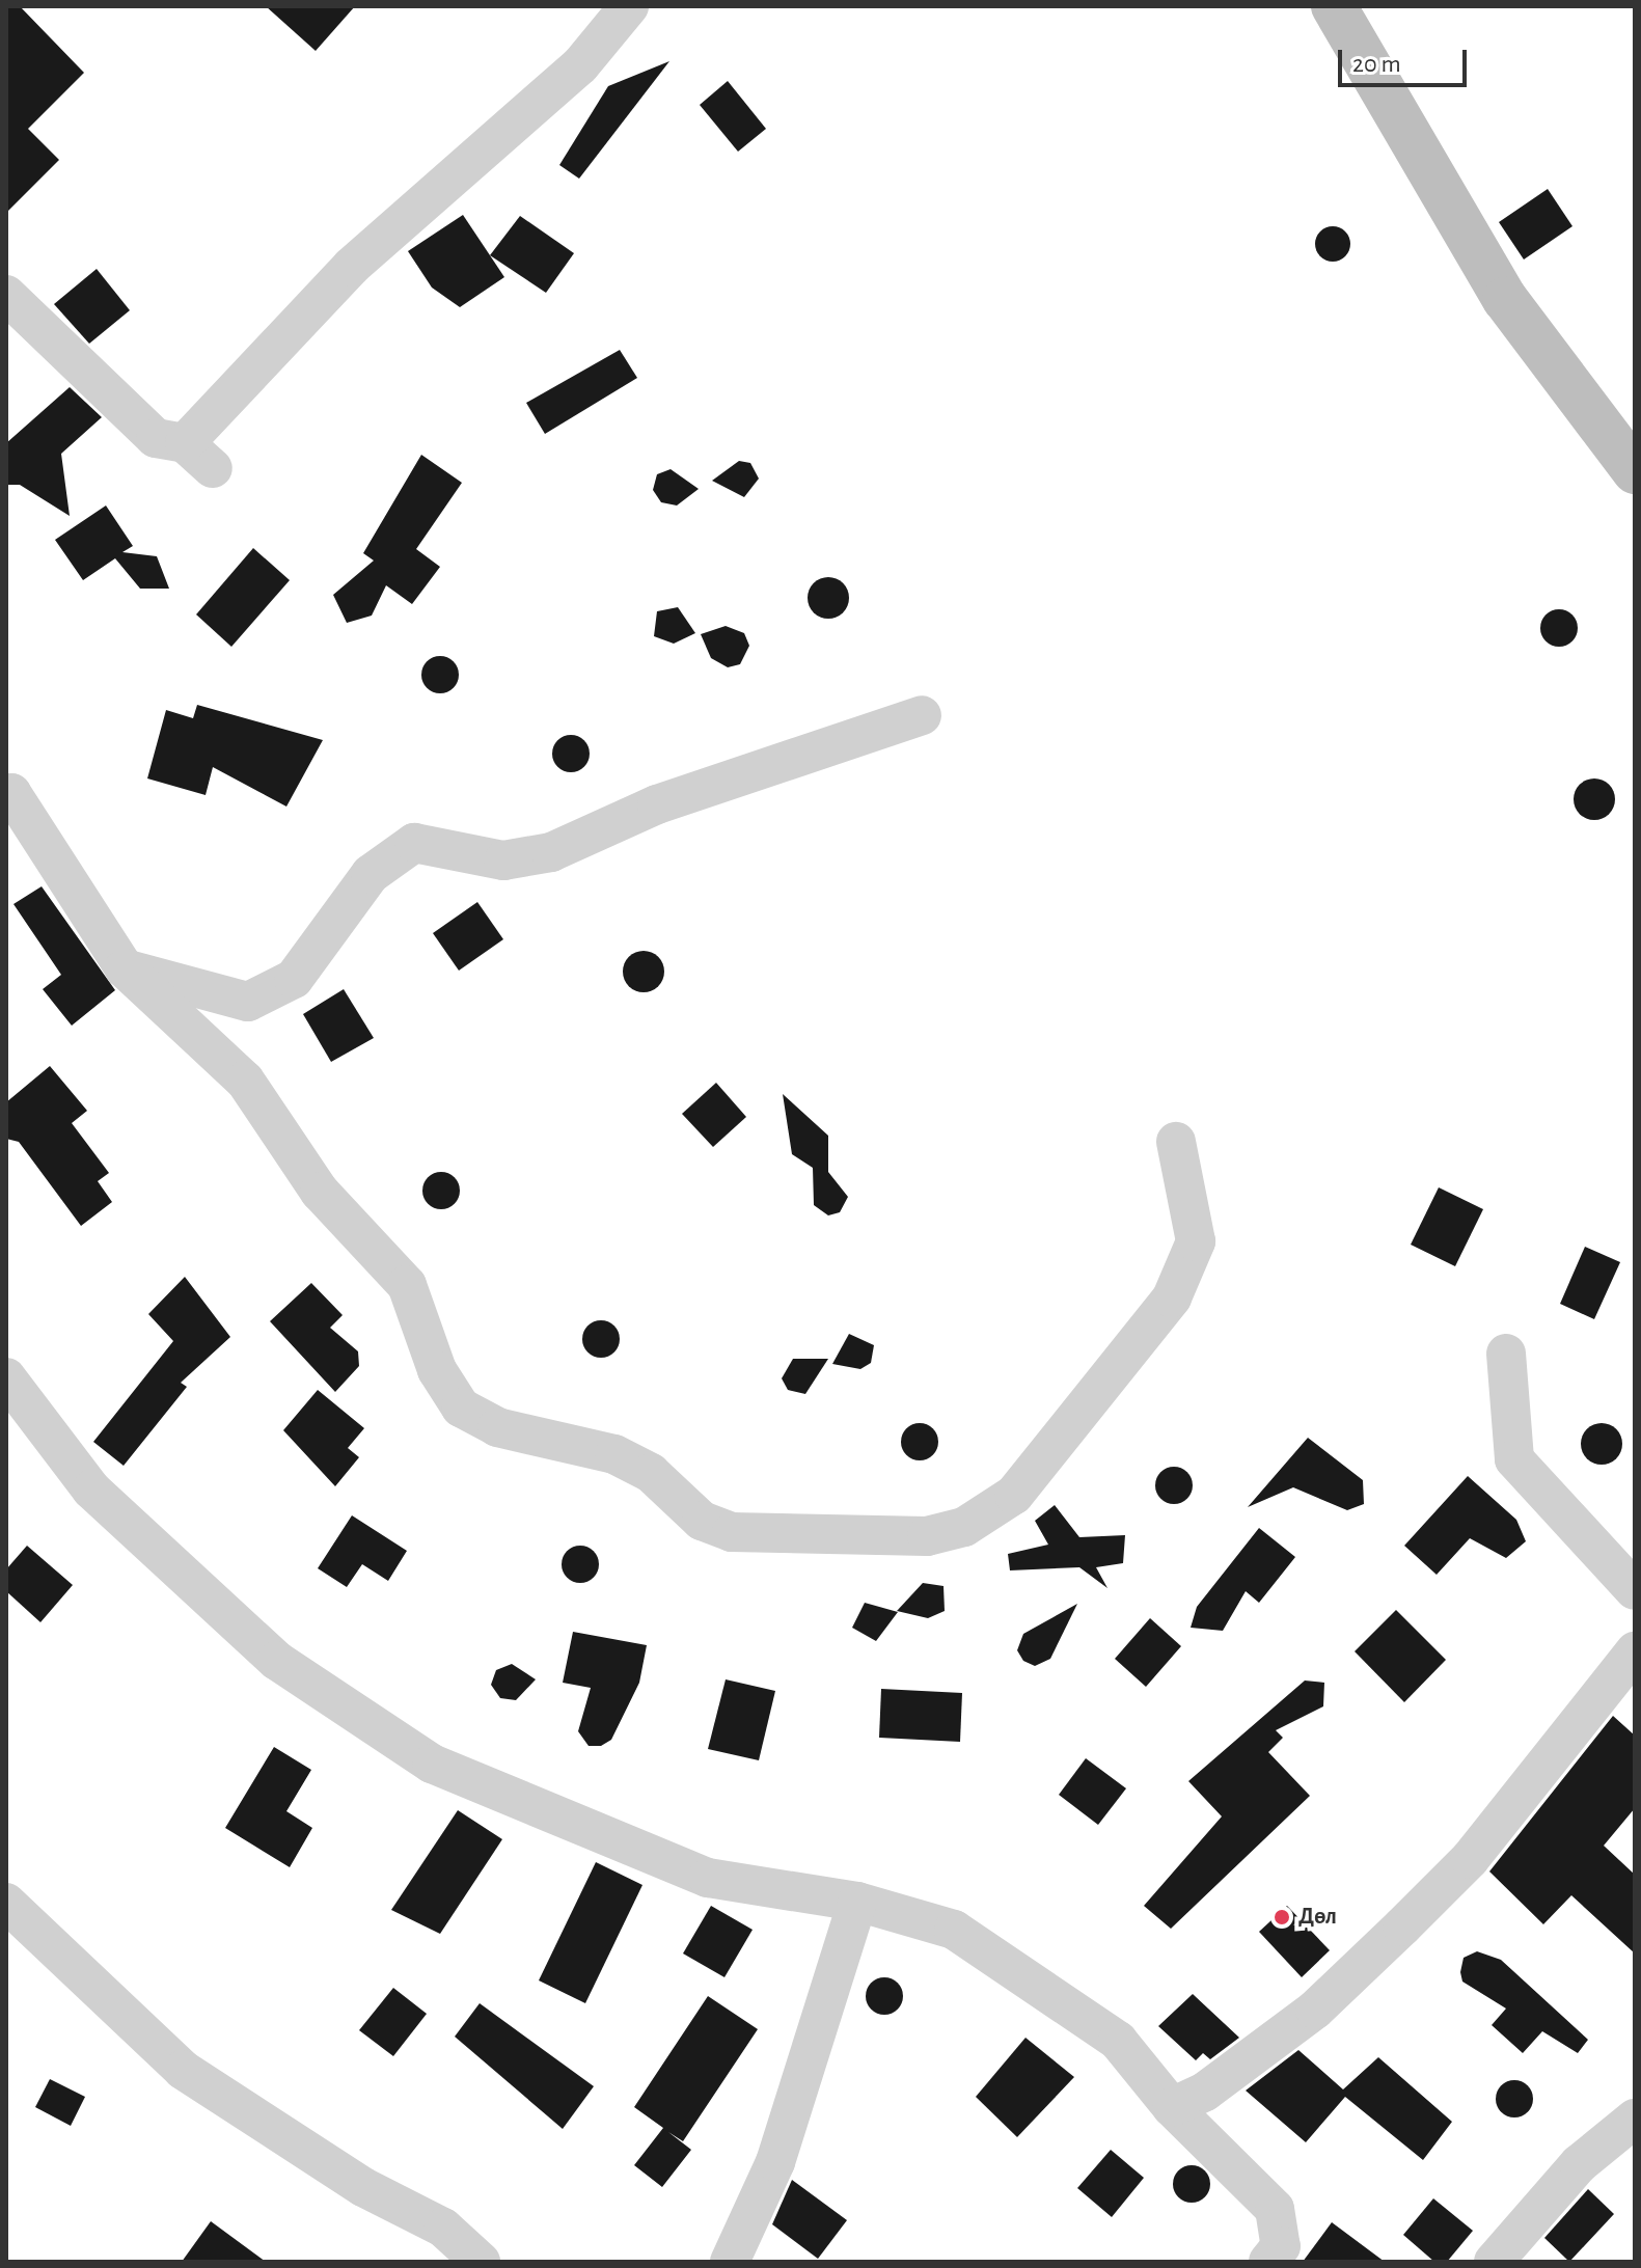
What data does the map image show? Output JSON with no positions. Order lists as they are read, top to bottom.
{
  "places": ["Дөл"],
  "scale_bar": "20 m"
}
